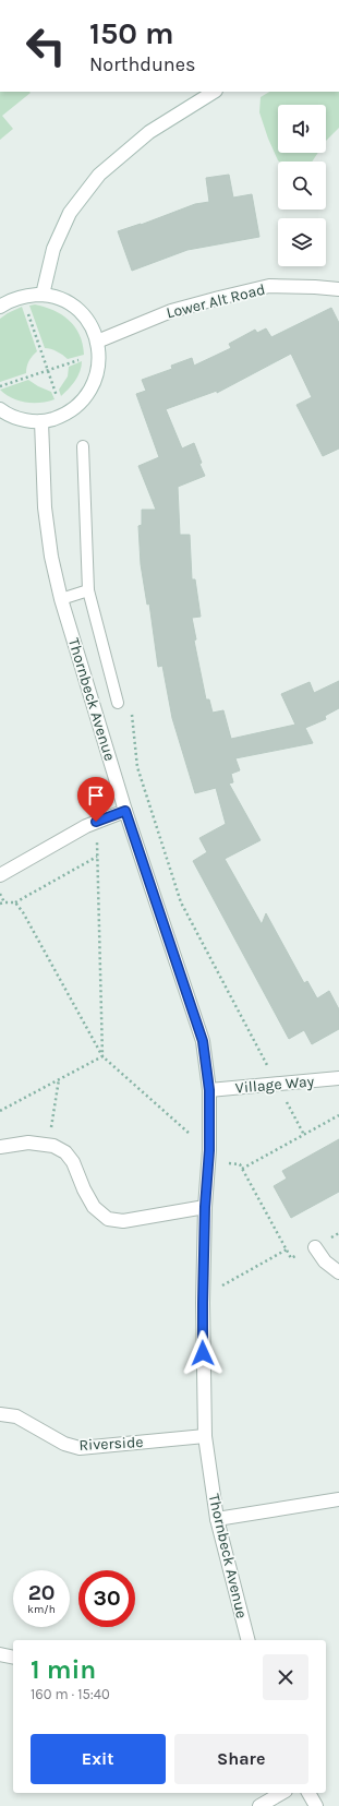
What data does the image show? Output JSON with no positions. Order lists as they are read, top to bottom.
{
  "streets": {
    "street": [
      "Lower Alt Road",
      "Thornbeck Avenue",
      "Village Way",
      "Riverside"
    ]
  },
  "crossings": [
    ["Thornbeck Avenue", "Village Way"],
    ["Thornbeck Avenue", "Riverside"]
  ],
  "page": {
    "turn": ["150 m", "Northdunes"],
    "speed": "20 km/h",
    "limit": "30",
    "heading": ["1 min", "160 m · 15:40"],
    "buttons": ["Exit", "Share"]
  }
}
